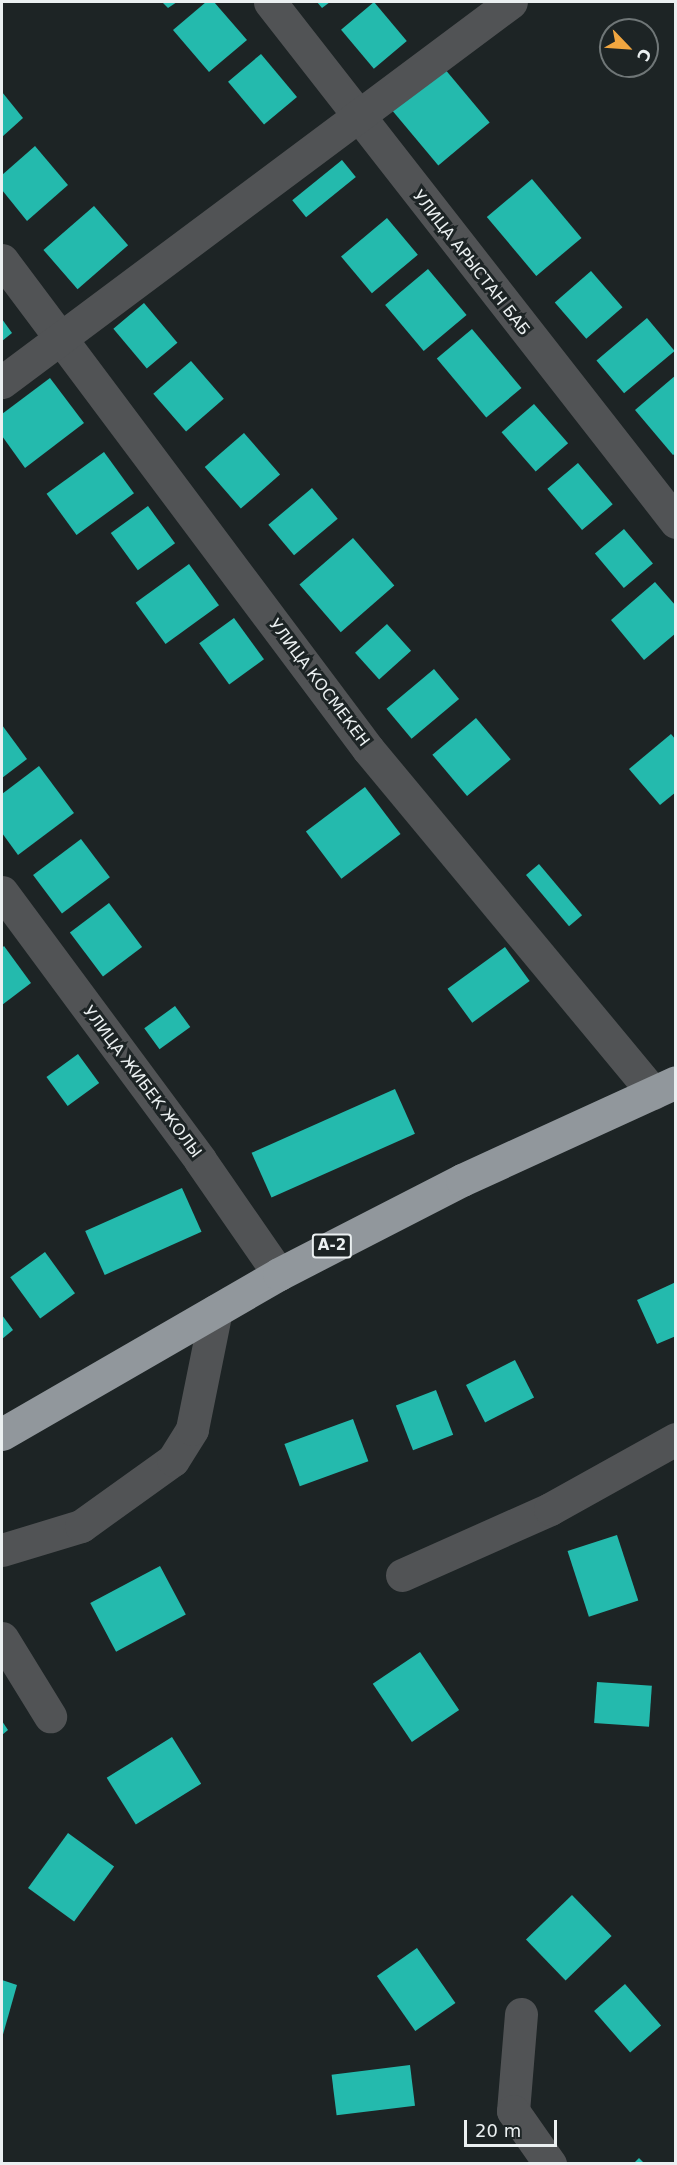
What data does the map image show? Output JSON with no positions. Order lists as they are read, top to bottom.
{
  "streets": {
    "highway": ["A-2"],
    "street": ["УЛИЦА АРЫСТАН БАБ", "УЛИЦА КОСМЕКЕН", "УЛИЦА ЖИБЕК ЖОЛЫ"]
  },
  "crossings": [
    ["УЛИЦА КОСМЕКЕН", "A-2"],
    ["УЛИЦА ЖИБЕК ЖОЛЫ", "A-2"]
  ],
  "scale_bar": "20 m",
  "north": "bottom right"
}
